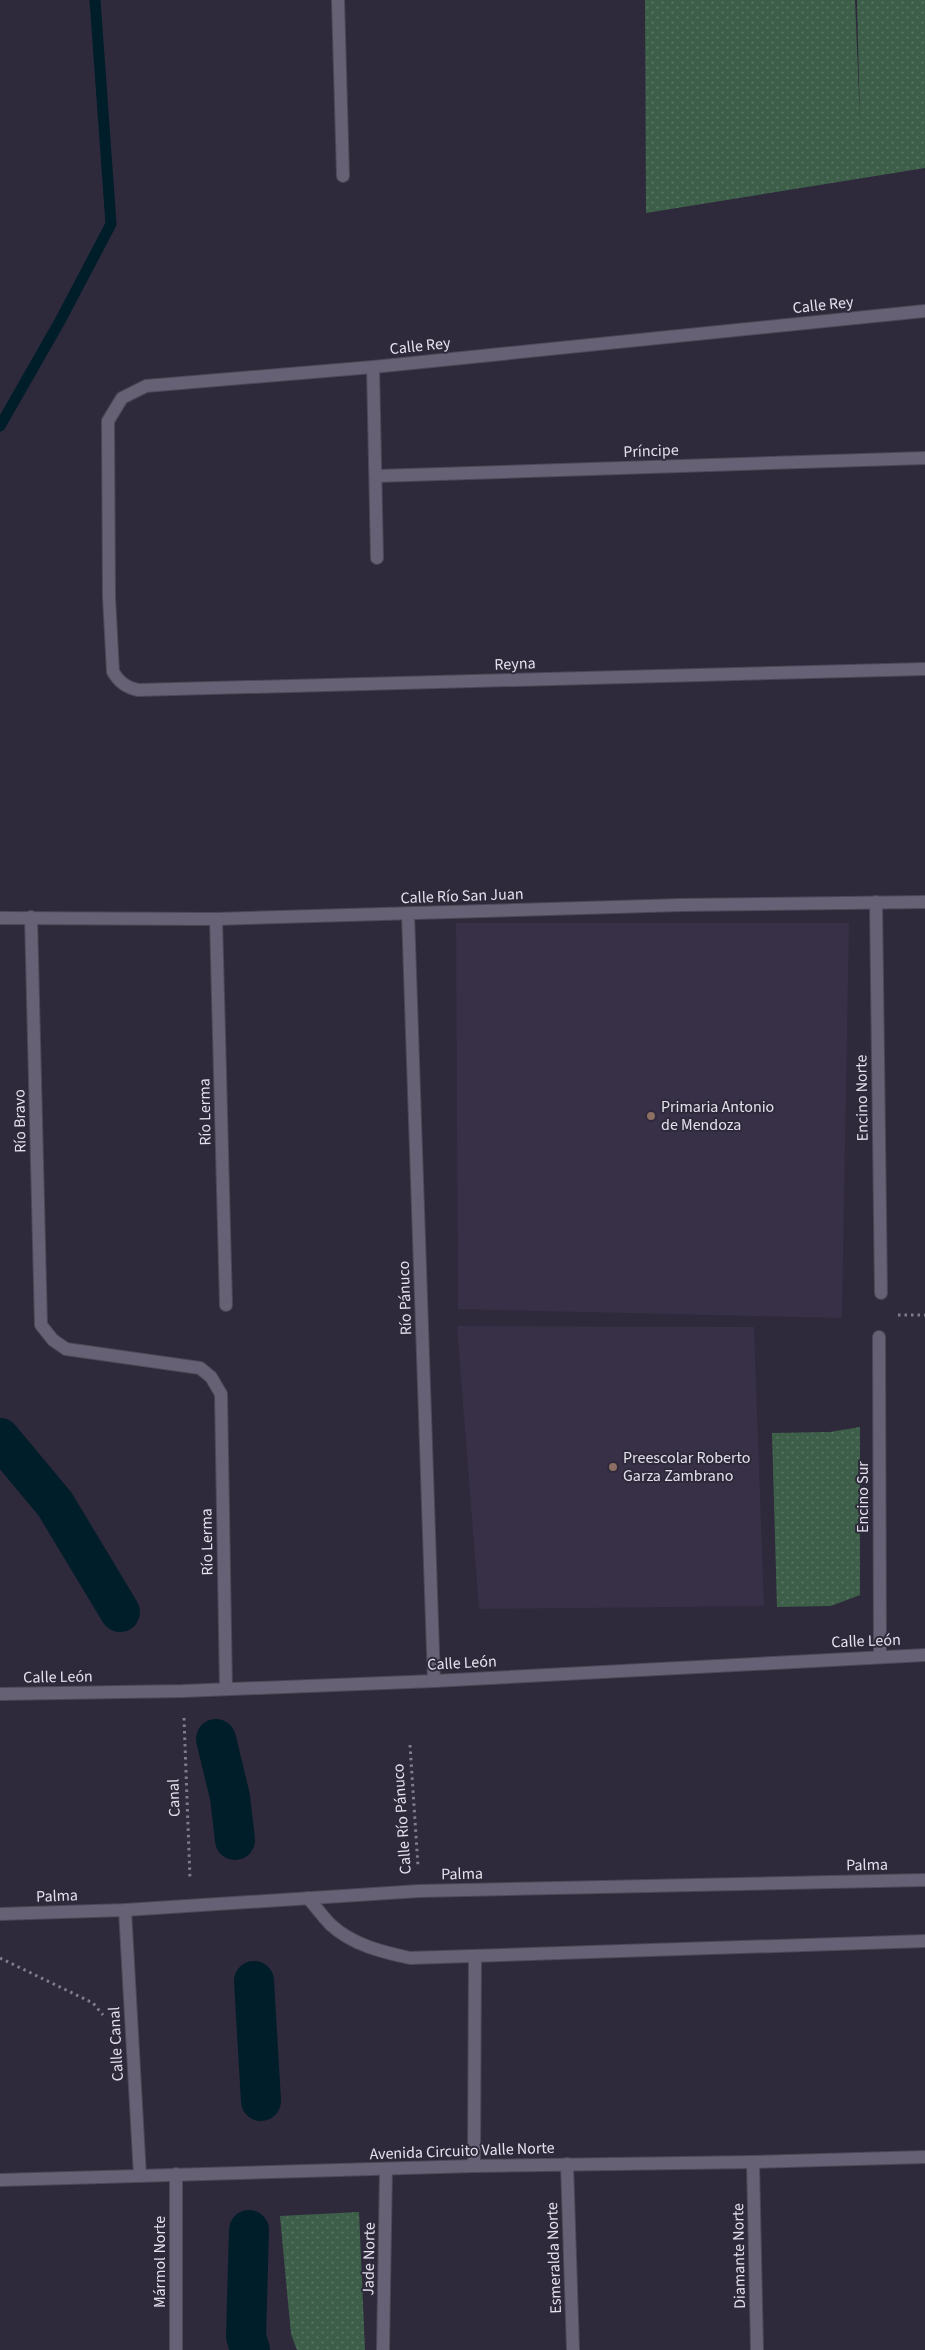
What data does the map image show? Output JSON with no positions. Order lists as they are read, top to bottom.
{
  "streets": {
    "street": [
      "Calle Rey",
      "Príncipe",
      "Reyna",
      "Calle Río San Juan",
      "Encino Norte",
      "Río Lerma",
      "Río Bravo",
      "Río Pánuco",
      "Encino Sur",
      "Calle León",
      "Palma",
      "Calle Canal",
      "Avenida Circuito Valle Norte",
      "Diamante Norte",
      "Esmeralda Norte",
      "Jade Norte",
      "Mármol Norte"
    ],
    "path": ["Canal", "Calle Río Pánuco"]
  },
  "crossings": [
    ["Calle Rey", "Reyna"],
    ["Calle Río San Juan", "Encino Norte"],
    ["Calle Río San Juan", "Río Lerma"],
    ["Calle Río San Juan", "Río Bravo"],
    ["Calle Río San Juan", "Río Pánuco"],
    ["Río Lerma", "Río Bravo"],
    ["Río Lerma", "Calle León"],
    ["Río Pánuco", "Calle León"],
    ["Encino Sur", "Calle León"],
    ["Calle León", "Canal"],
    ["Canal", "Palma"],
    ["Calle Río Pánuco", "Palma"],
    ["Palma", "Calle Canal"],
    ["Calle Canal", "Avenida Circuito Valle Norte"],
    ["Avenida Circuito Valle Norte", "Diamante Norte"],
    ["Avenida Circuito Valle Norte", "Esmeralda Norte"],
    ["Avenida Circuito Valle Norte", "Jade Norte"],
    ["Avenida Circuito Valle Norte", "Mármol Norte"]
  ],
  "places": ["Primaria Antonio de Mendoza", "Preescolar Roberto Garza Zambrano"]
}
